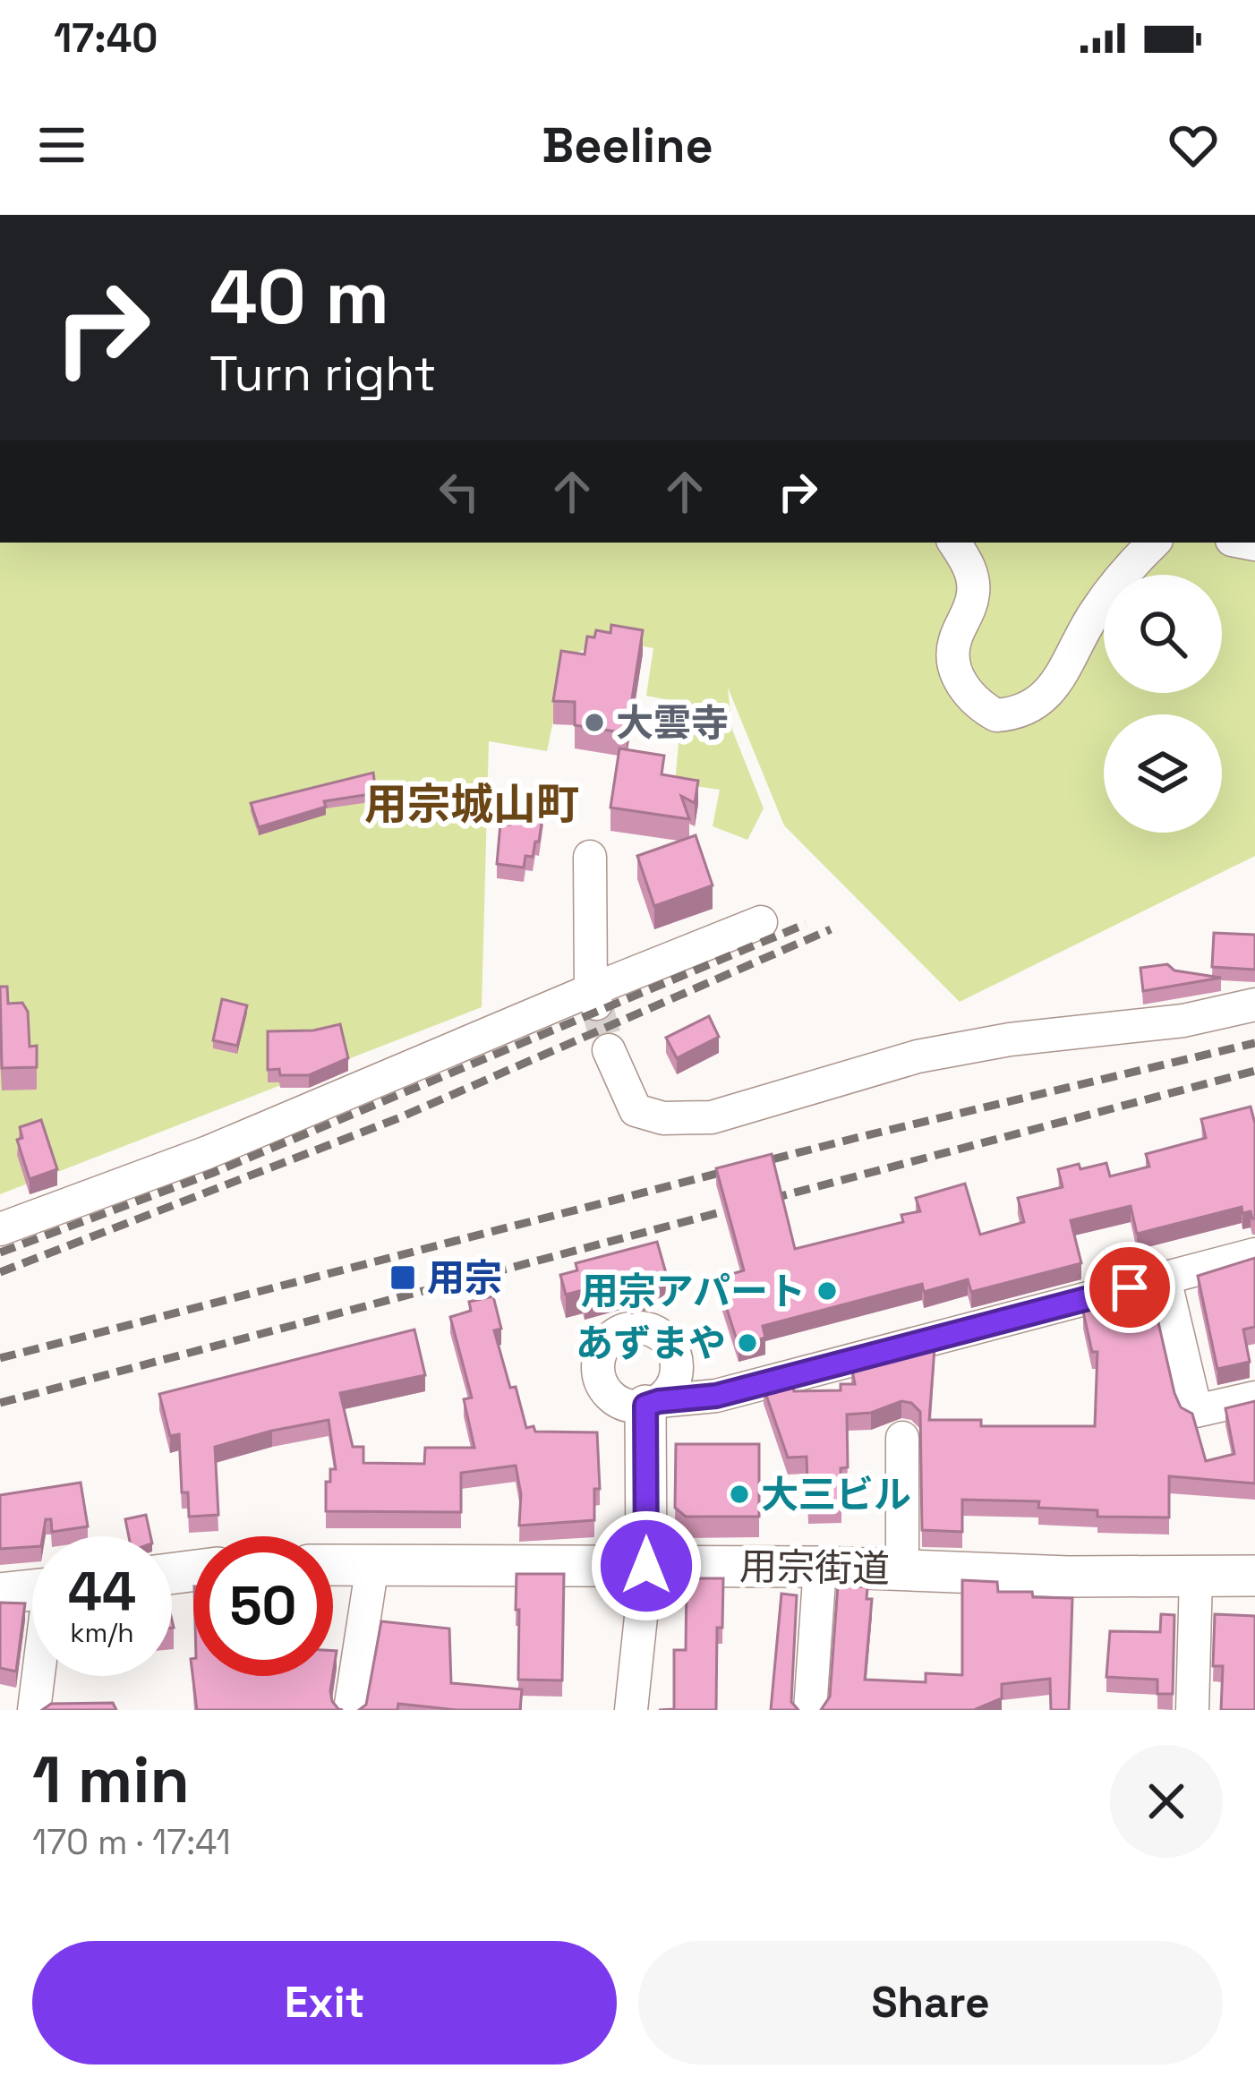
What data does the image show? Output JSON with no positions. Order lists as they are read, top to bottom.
{
  "streets": {
    "main road": ["用宗街道"]
  },
  "districts": ["用宗城山町"],
  "places": {
    "other": [
      "大雲寺",
      "用宗アパート",
      "あずまや",
      "大三ビル"
    ],
    "transit": ["用宗"]
  },
  "page": {
    "status": "17:40",
    "header": "Beeline",
    "turn": ["40 m", "Turn right"],
    "speed": "44 km/h",
    "limit": "50",
    "heading": ["1 min", "170 m · 17:41"],
    "buttons": ["Exit", "Share"]
  }
}
